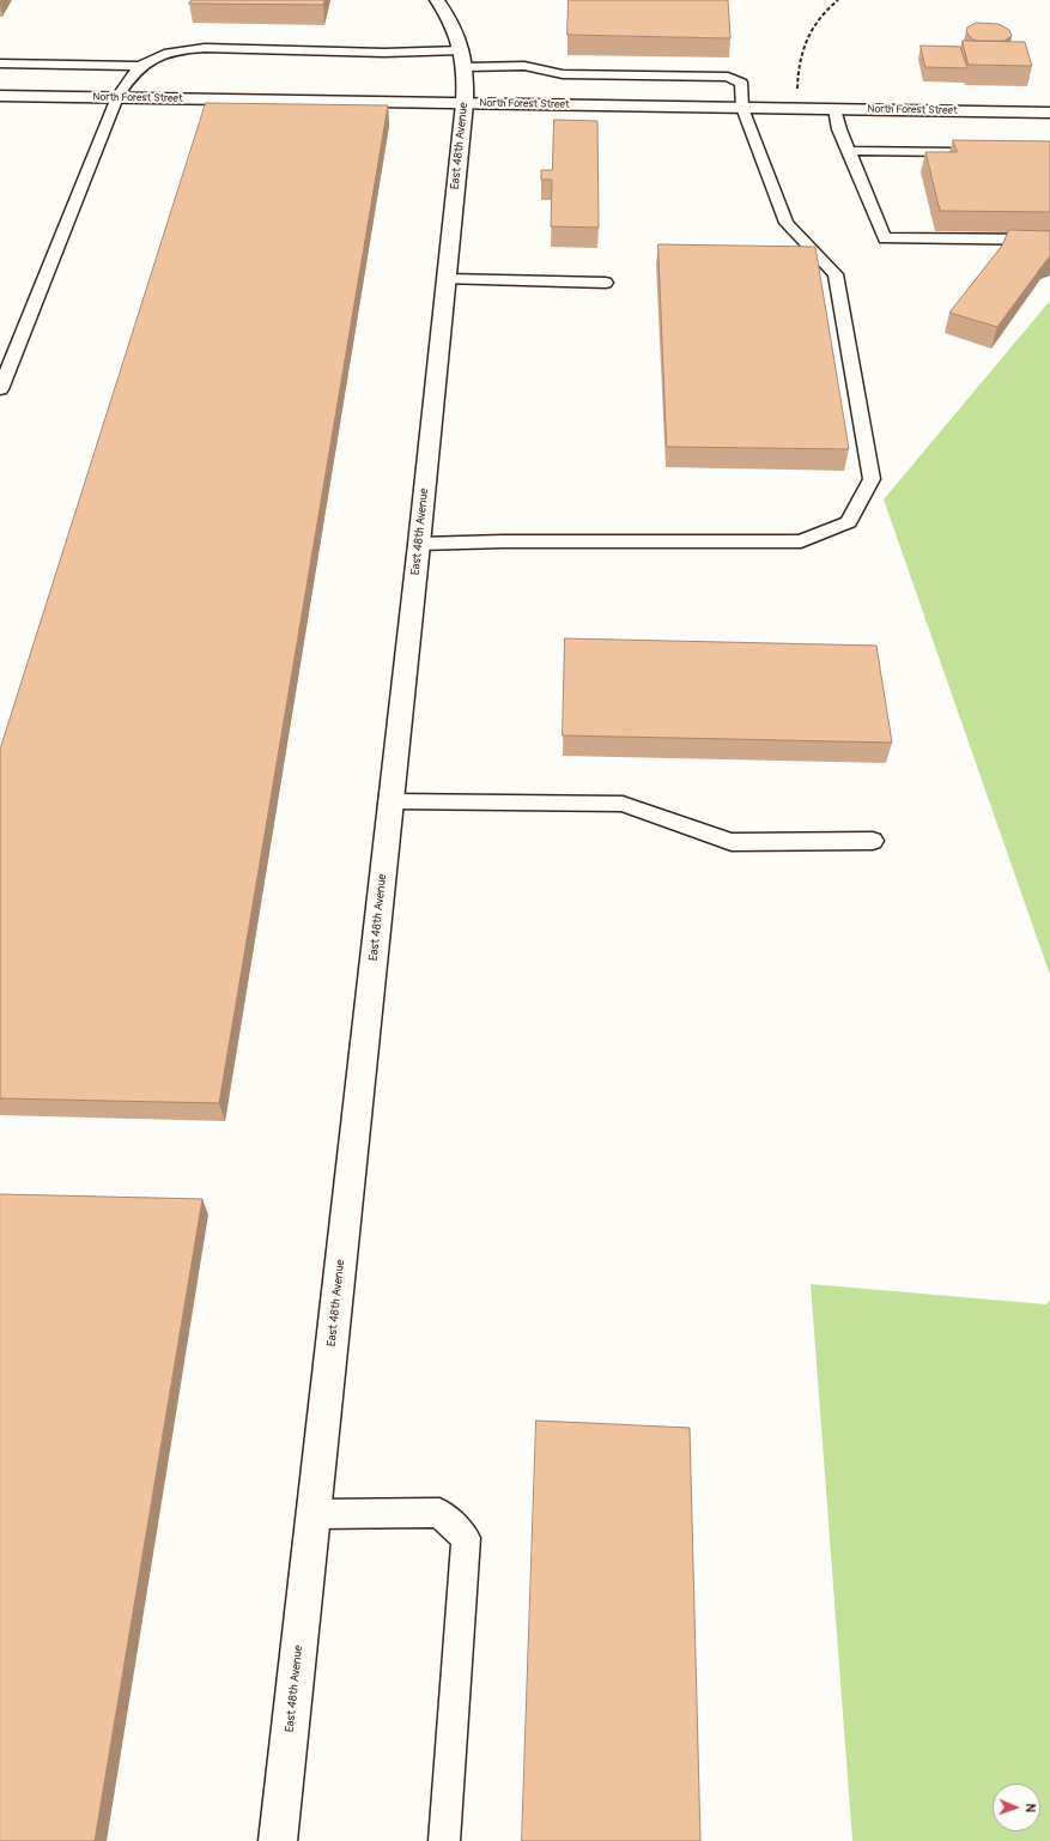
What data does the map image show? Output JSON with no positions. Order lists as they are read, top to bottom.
{
  "streets": {
    "street": ["North Forest Street", "East 48th Avenue"]
  },
  "crossings": [
    ["North Forest Street", "East 48th Avenue"]
  ],
  "north": "right"
}
